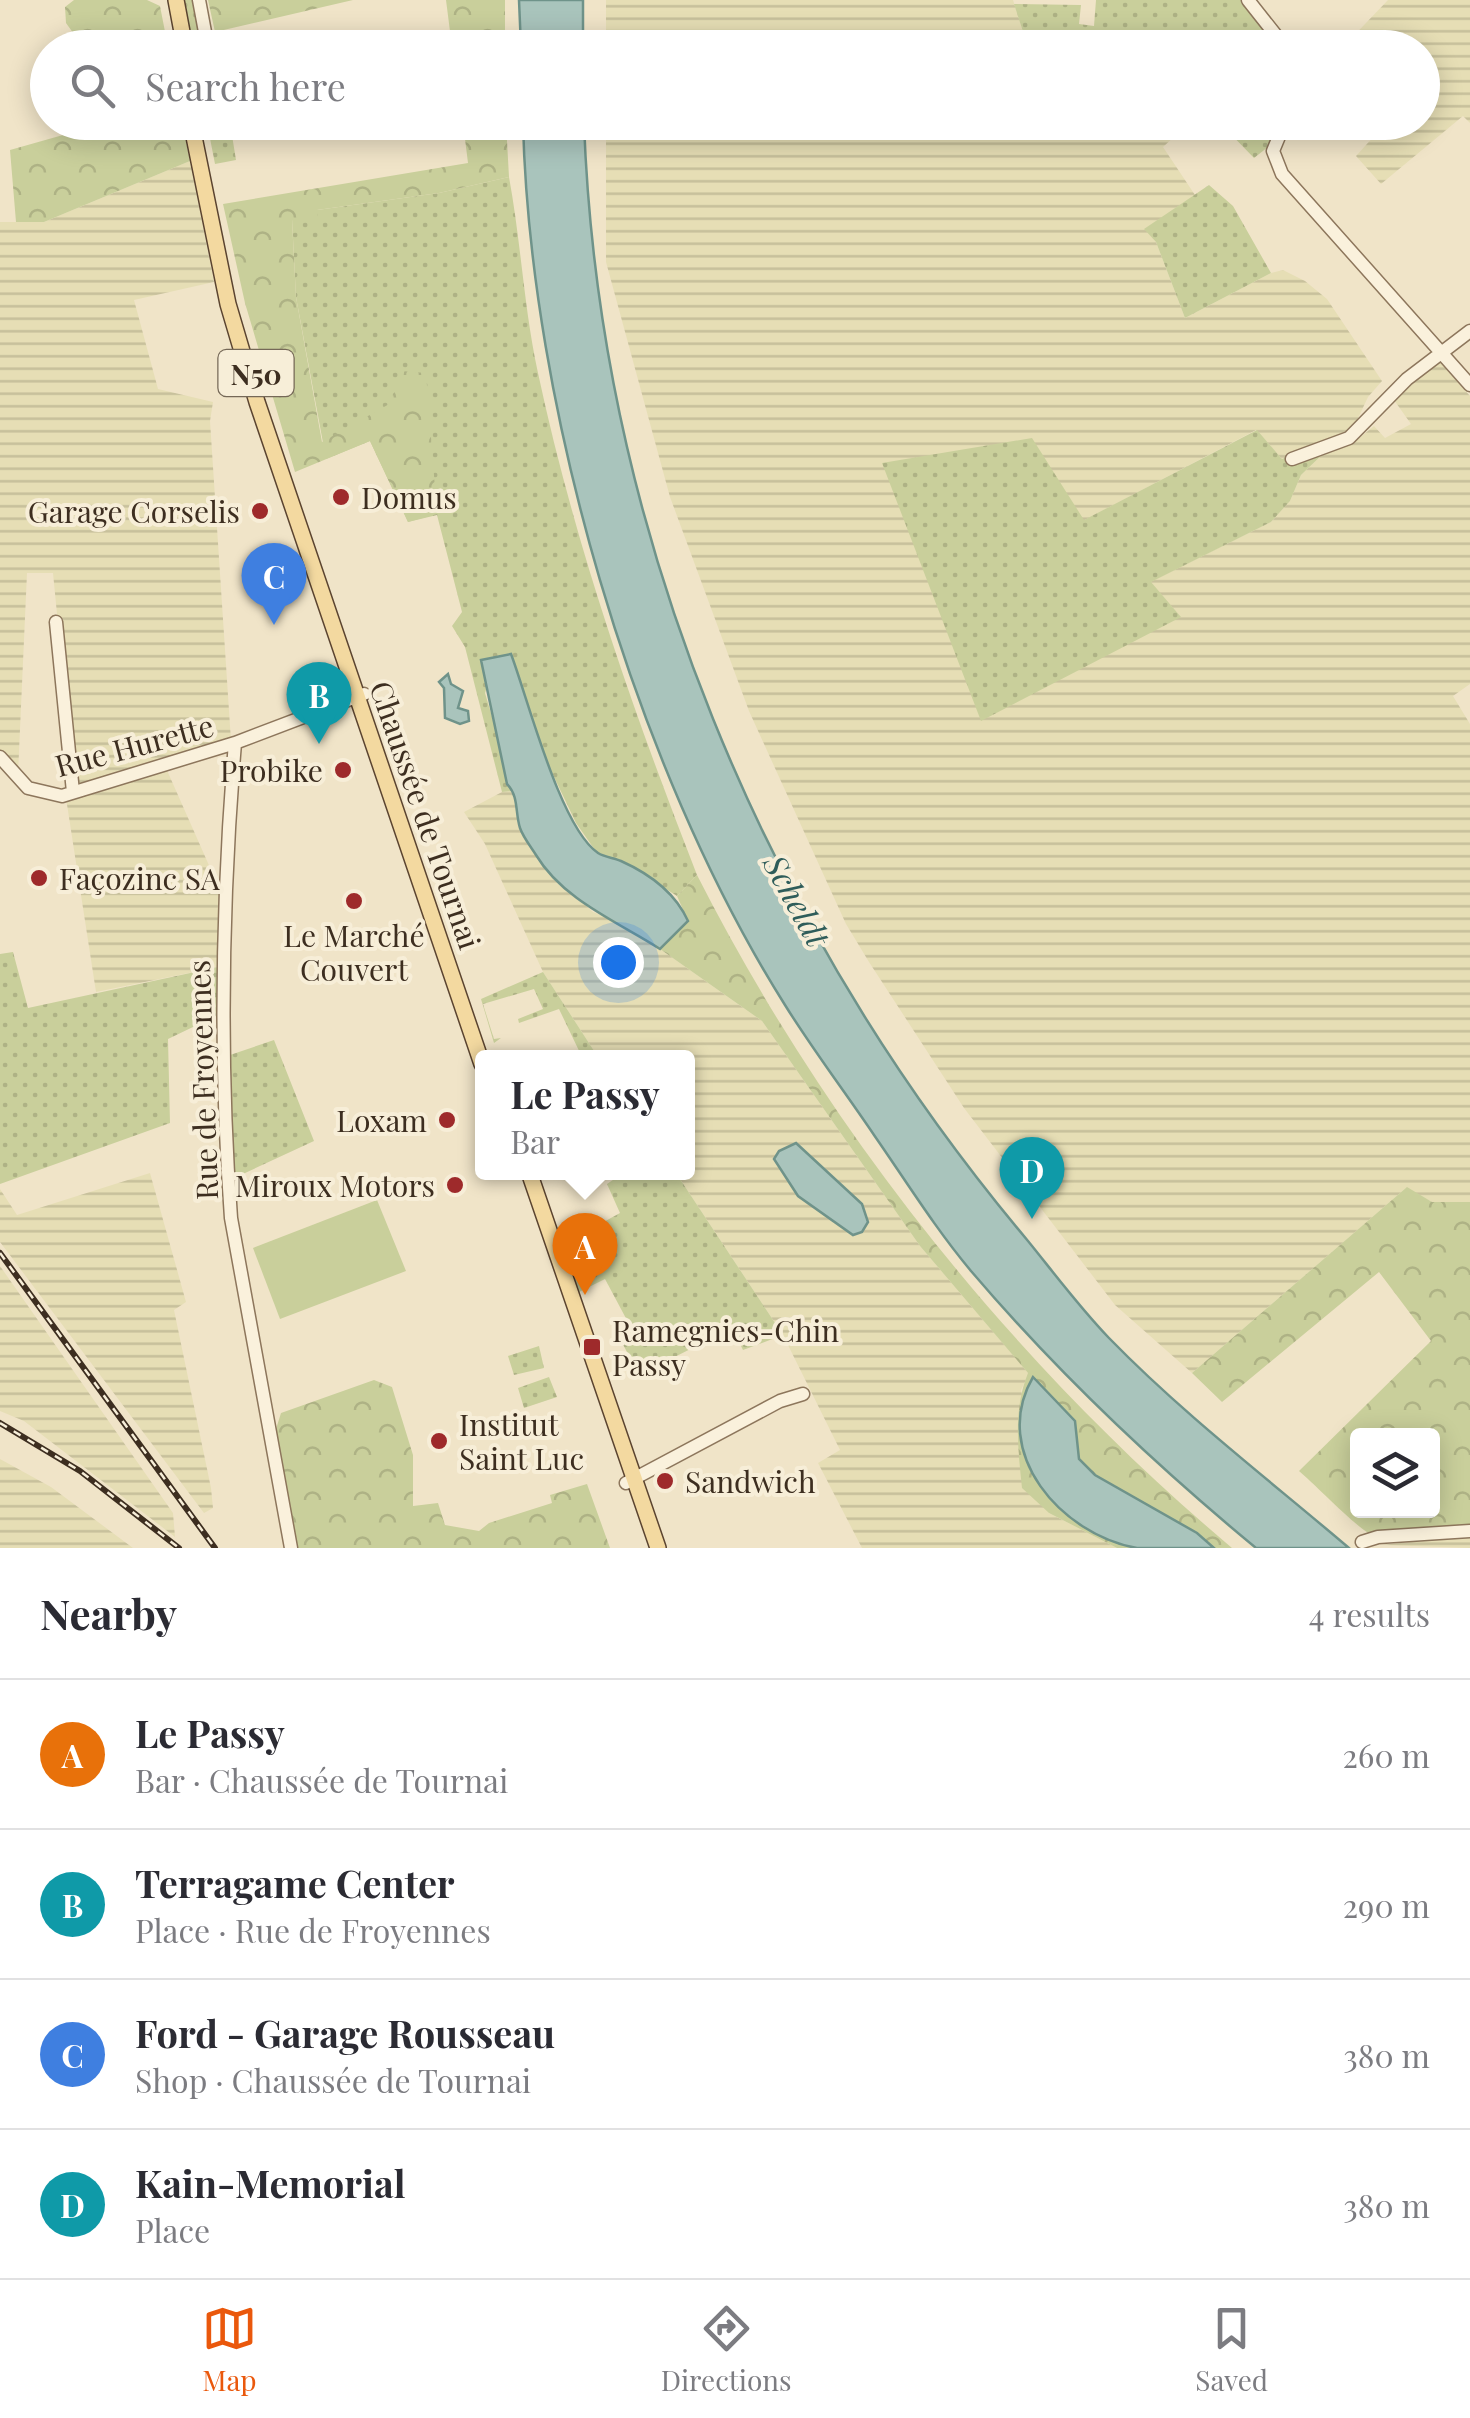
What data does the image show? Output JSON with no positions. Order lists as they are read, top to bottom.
{
  "streets": {
    "main road": ["N50", "Chaussée de Tournai"],
    "street": ["Rue Hurette", "Rue de Froyennes"]
  },
  "crossings": [
    ["Rue Hurette", "Rue de Froyennes"]
  ],
  "water": ["Scheldt"],
  "places": {
    "other": [
      "Domus",
      "Garage Corselis",
      "Probike",
      "Façozinc SA",
      "Le Marché Couvert",
      "Loxam",
      "Miroux Motors",
      "Institut Saint Luc",
      "Sandwich"
    ],
    "transit": ["Ramegnies-Chin Passy"]
  },
  "page": {
    "search": "Search here",
    "pins": [
      "C",
      "B",
      "D",
      "A"
    ],
    "popup": ["Le Passy", "Bar"],
    "heading": ["Nearby", "4 results"],
    "list": [
      {
        "mark": "A",
        "name": "Le Passy",
        "note": "Bar · Chaussée de Tournai",
        "value": "260 m"
      },
      {
        "mark": "B",
        "name": "Terragame Center",
        "note": "Place · Rue de Froyennes",
        "value": "290 m"
      },
      {
        "mark": "C",
        "name": "Ford - Garage Rousseau",
        "note": "Shop · Chaussée de Tournai",
        "value": "380 m"
      },
      {
        "mark": "D",
        "name": "Kain-Memorial",
        "note": "Place",
        "value": "380 m"
      }
    ],
    "nav": ["Map", "Directions", "Saved"]
  }
}
